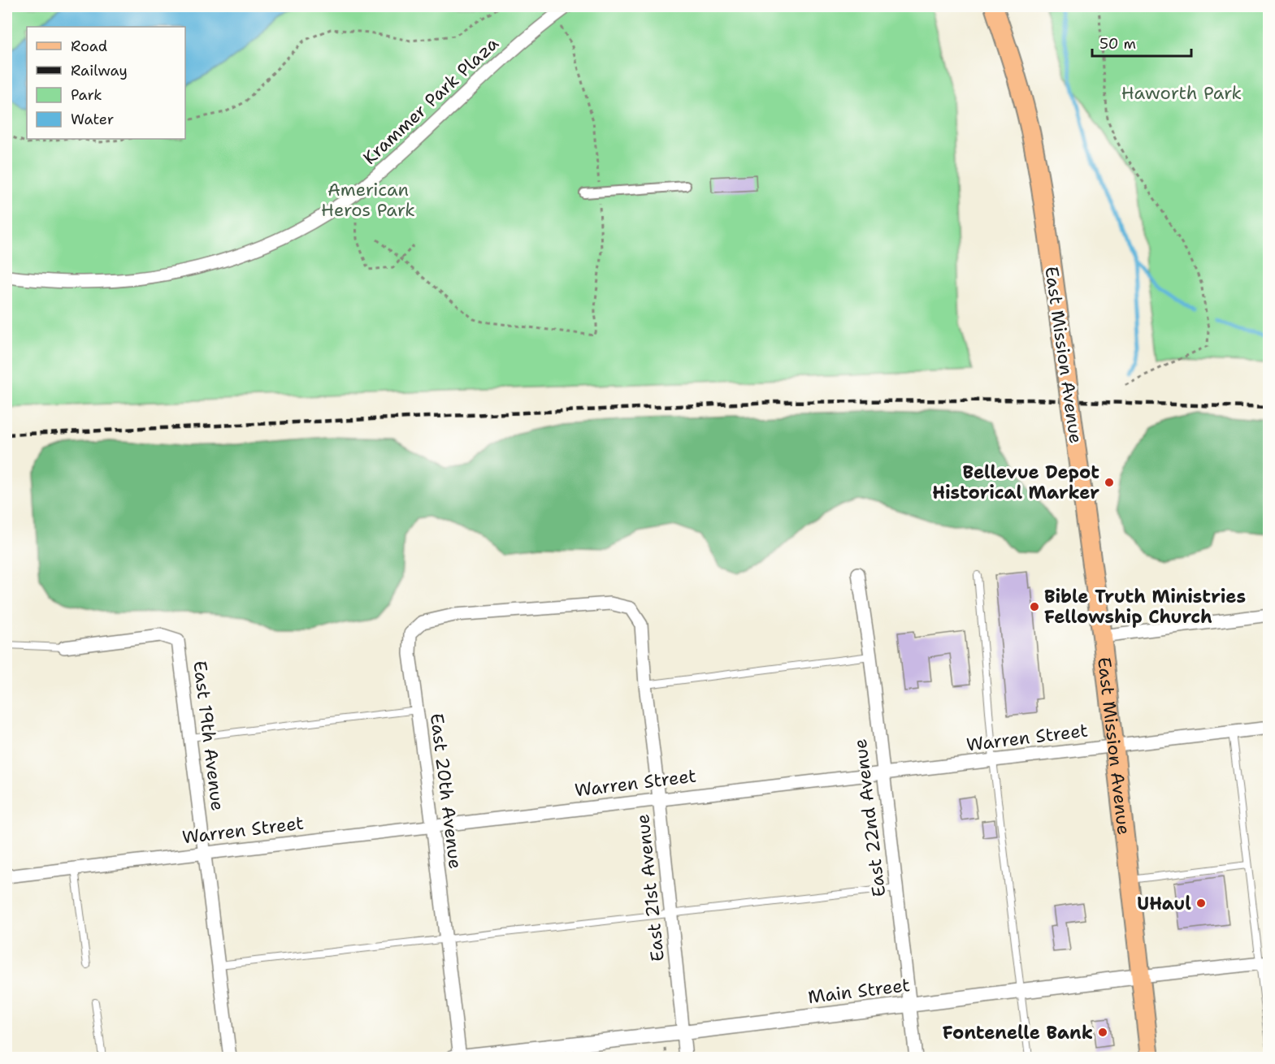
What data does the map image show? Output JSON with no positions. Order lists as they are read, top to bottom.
{
  "streets": {
    "main road": ["East Mission Avenue"],
    "street": [
      "Krammer Park Plaza",
      "East 19th Avenue",
      "Warren Street",
      "East 20th Avenue",
      "East 22nd Avenue",
      "East 21st Avenue",
      "Main Street"
    ]
  },
  "crossings": [
    ["East Mission Avenue", "Warren Street"],
    ["East Mission Avenue", "Main Street"],
    ["East 19th Avenue", "Warren Street"],
    ["Warren Street", "East 20th Avenue"],
    ["Warren Street", "East 22nd Avenue"],
    ["Warren Street", "East 21st Avenue"],
    ["East 20th Avenue", "East 21st Avenue"],
    ["East 20th Avenue", "Main Street"],
    ["East 22nd Avenue", "Main Street"],
    ["East 21st Avenue", "Main Street"]
  ],
  "parks": ["Haworth Park", "American Heros Park"],
  "places": [
    "Bellevue Depot Historical Marker",
    "Bible Truth Ministries Fellowship Church",
    "UHaul",
    "Fontenelle Bank"
  ],
  "legend": [
    "Road",
    "Railway",
    "Park",
    "Water"
  ],
  "scale_bar": "50 m"
}
